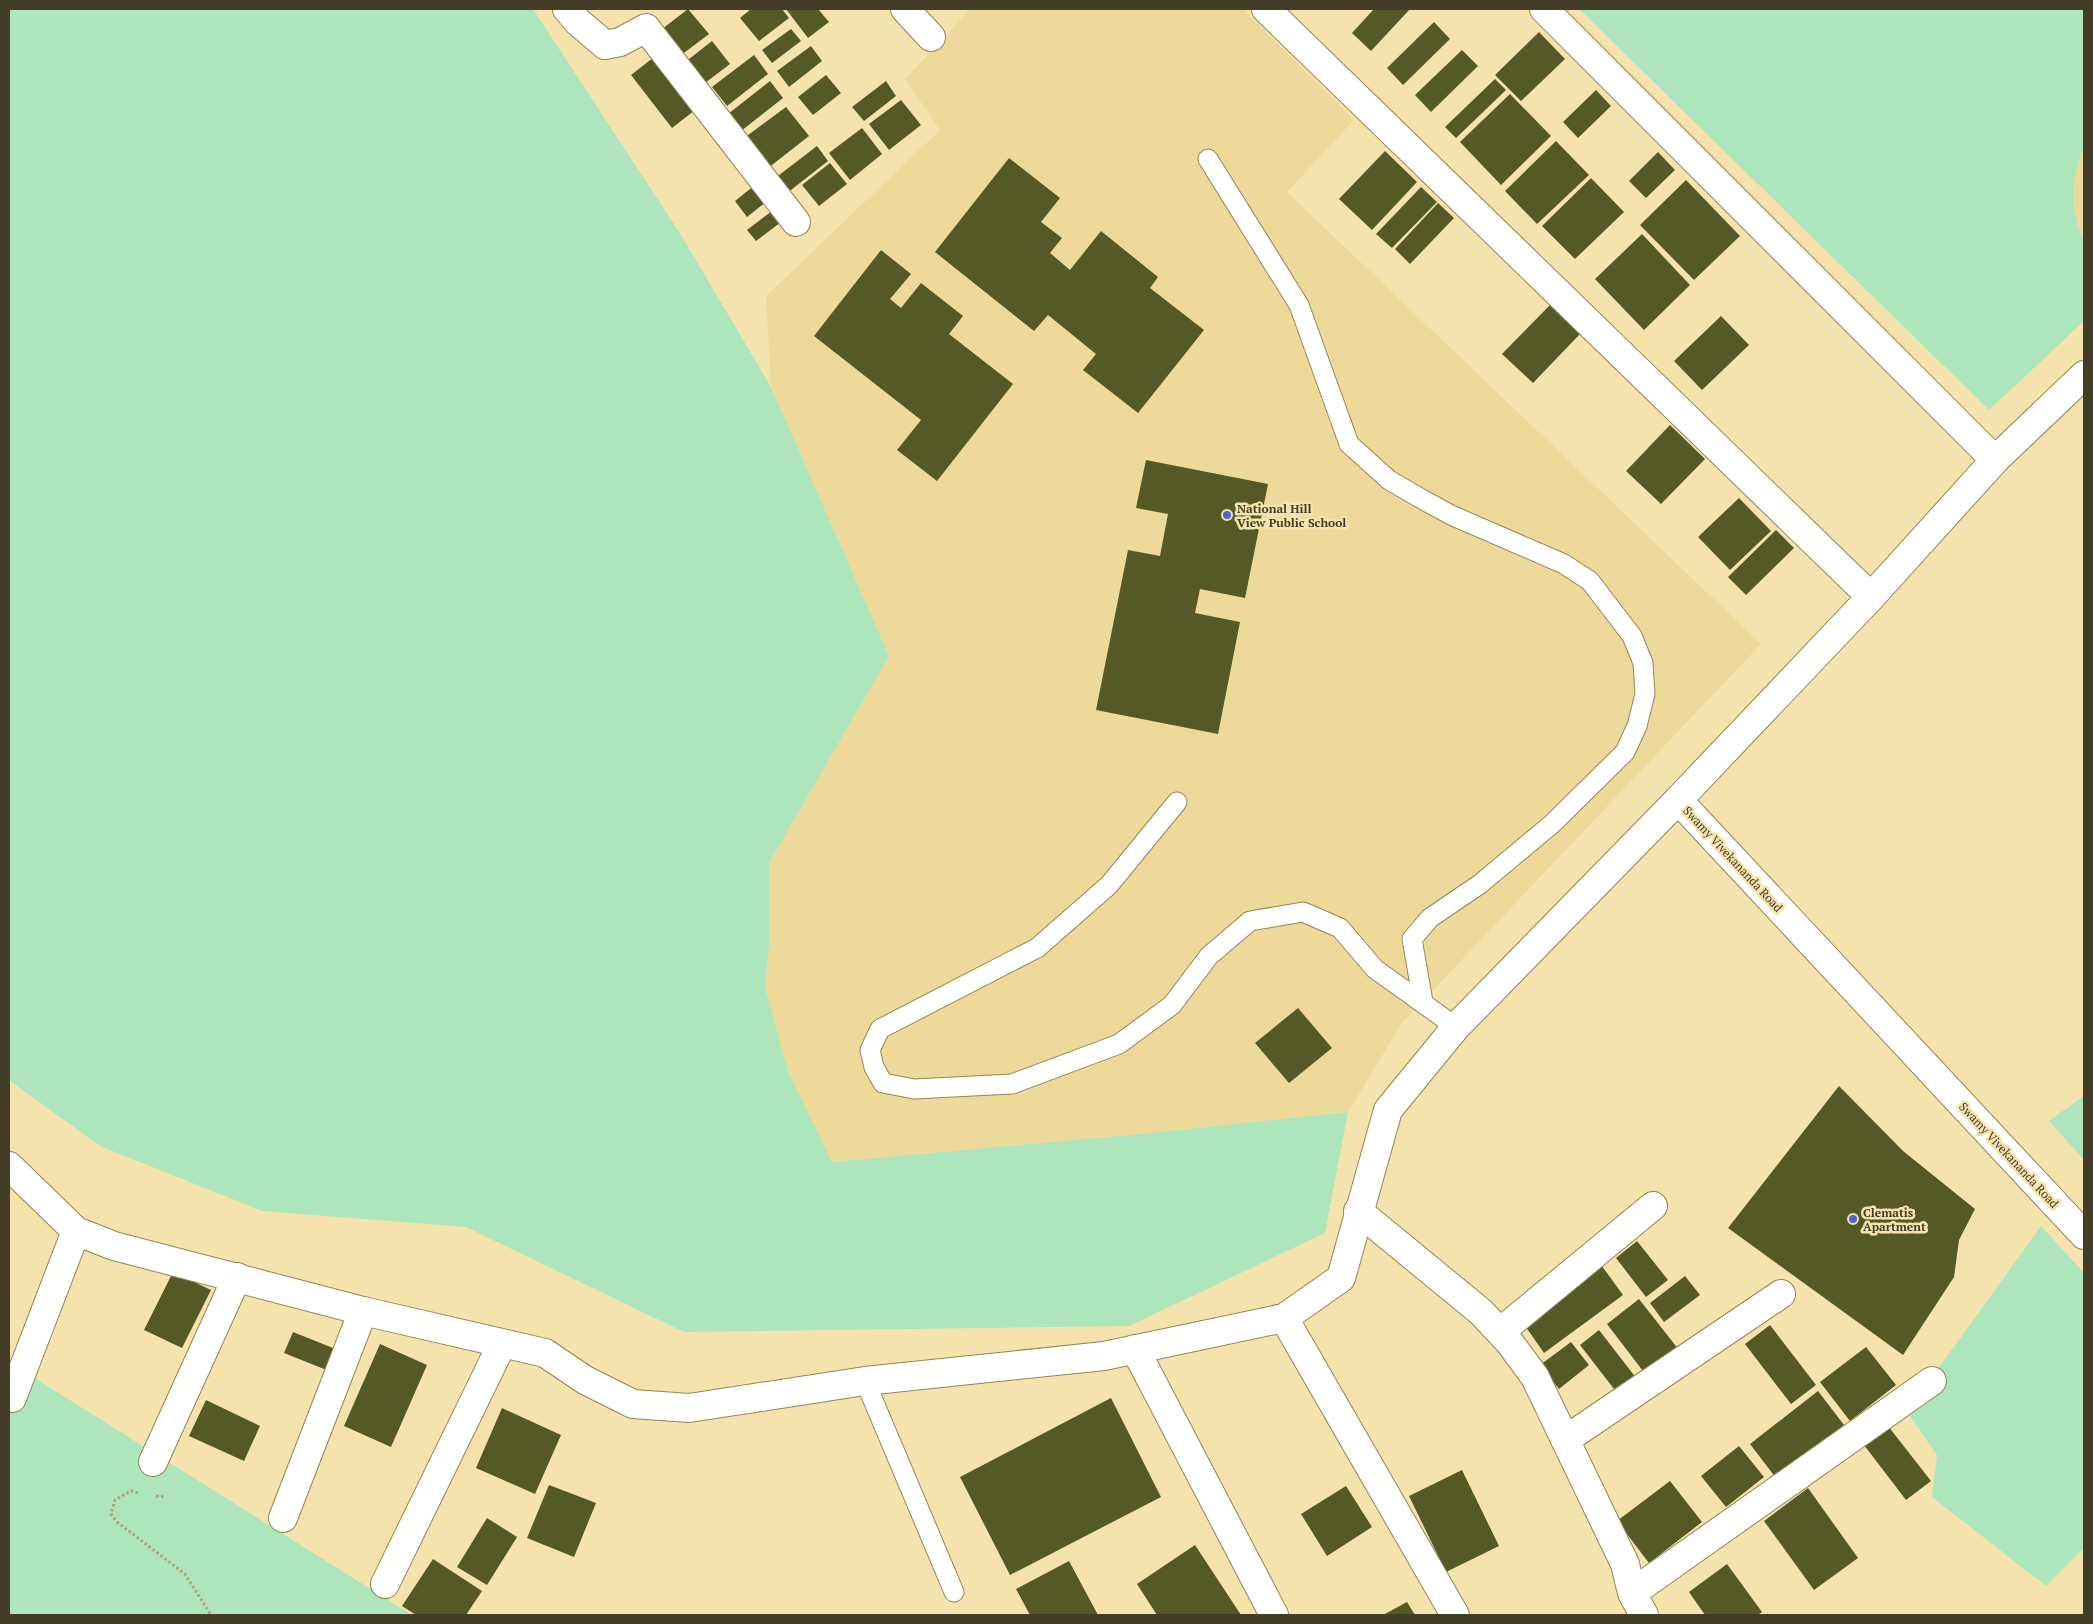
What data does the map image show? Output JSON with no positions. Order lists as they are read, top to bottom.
{
  "streets": {
    "street": ["Swamy Vivekananda Road"]
  },
  "places": ["National Hill View Public School", "Clematis Apartment"]
}
